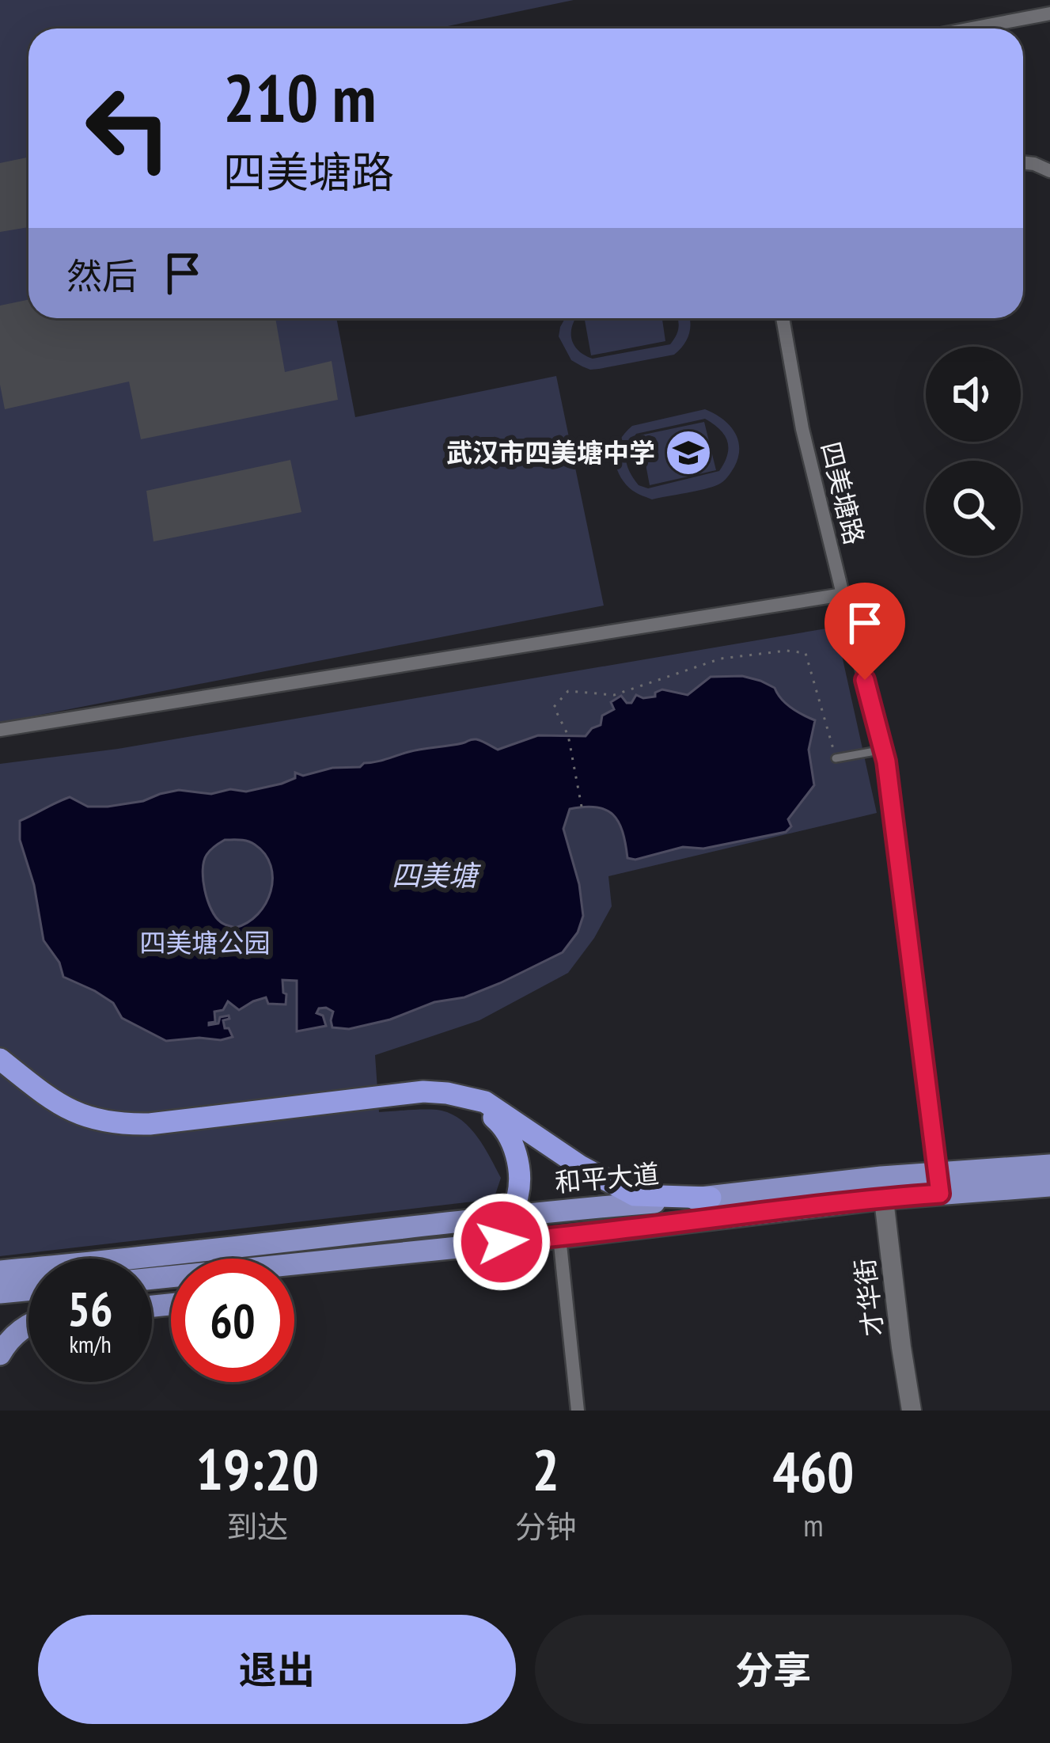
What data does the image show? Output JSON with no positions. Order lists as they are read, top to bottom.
{
  "streets": {
    "main road": ["和平大道", "才华街"],
    "street": ["四美塘路"]
  },
  "crossings": [
    ["四美塘路", "和平大道"],
    ["和平大道", "才华街"]
  ],
  "water": ["四美塘"],
  "parks": ["四美塘公园"],
  "places": {
    "school or university": ["武汉市四美塘中学"]
  },
  "page": {
    "turn": ["210 m", "四美塘路"],
    "then": "然后",
    "speed": "56 km/h",
    "limit": "60",
    "eta": [
      "19:20",
      "到达",
      "2",
      "分钟",
      "460",
      "m"
    ],
    "buttons": ["退出", "分享"]
  }
}
